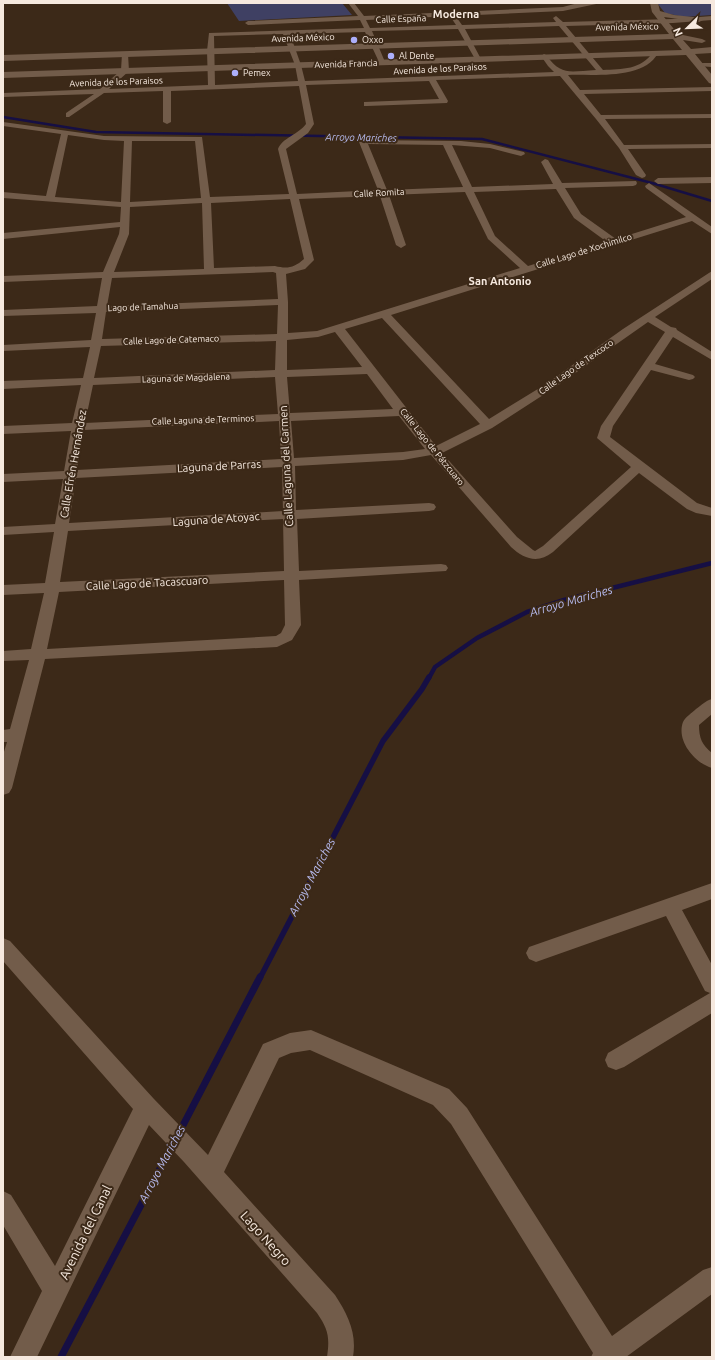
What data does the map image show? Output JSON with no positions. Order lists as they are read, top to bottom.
{
  "streets": {
    "street": [
      "Calle España",
      "Avenida México",
      "Avenida Francia",
      "Avenida de los Paraisos",
      "Calle Romita",
      "Calle Lago de Xochimilco",
      "Lago de Tamahua",
      "Calle Lago de Catemaco",
      "Calle Lago de Texcoco",
      "Laguna de Magdalena",
      "Calle Laguna de Terminos",
      "Calle Lago de Pátzcuaro",
      "Calle Efrén Hernández",
      "Laguna de Parras",
      "Calle Laguna del Carmen",
      "Laguna de Atoyac",
      "Calle Lago de Tacascuaro",
      "Avenida del Canal",
      "Lago Negro"
    ]
  },
  "crossings": [
    ["Calle España", "Avenida México"],
    ["Avenida Francia", "Avenida de los Paraisos"],
    ["Calle Romita", "Calle Efrén Hernández"],
    ["Calle Lago de Xochimilco", "Calle Lago de Catemaco"],
    ["Calle Lago de Xochimilco", "Calle Lago de Pátzcuaro"],
    ["Lago de Tamahua", "Calle Efrén Hernández"],
    ["Lago de Tamahua", "Calle Laguna del Carmen"],
    ["Calle Lago de Catemaco", "Calle Lago de Pátzcuaro"],
    ["Calle Lago de Catemaco", "Calle Efrén Hernández"],
    ["Calle Lago de Catemaco", "Calle Laguna del Carmen"],
    ["Calle Lago de Texcoco", "Calle Lago de Pátzcuaro"],
    ["Calle Lago de Texcoco", "Laguna de Parras"],
    ["Laguna de Magdalena", "Calle Lago de Pátzcuaro"],
    ["Laguna de Magdalena", "Calle Efrén Hernández"],
    ["Laguna de Magdalena", "Calle Laguna del Carmen"],
    ["Calle Laguna de Terminos", "Calle Lago de Pátzcuaro"],
    ["Calle Laguna de Terminos", "Calle Efrén Hernández"],
    ["Calle Laguna de Terminos", "Calle Laguna del Carmen"],
    ["Calle Lago de Pátzcuaro", "Laguna de Parras"],
    ["Calle Efrén Hernández", "Laguna de Parras"],
    ["Calle Efrén Hernández", "Calle Laguna del Carmen"],
    ["Calle Efrén Hernández", "Laguna de Atoyac"],
    ["Calle Efrén Hernández", "Calle Lago de Tacascuaro"],
    ["Laguna de Parras", "Calle Laguna del Carmen"],
    ["Calle Laguna del Carmen", "Laguna de Atoyac"],
    ["Calle Laguna del Carmen", "Calle Lago de Tacascuaro"],
    ["Avenida del Canal", "Lago Negro"]
  ],
  "districts": ["Moderna", "San Antonio"],
  "water": ["Arroyo Mariches"],
  "places": ["Oxxo", "Al Dente", "Pemex"],
  "north": "bottom left"
}
